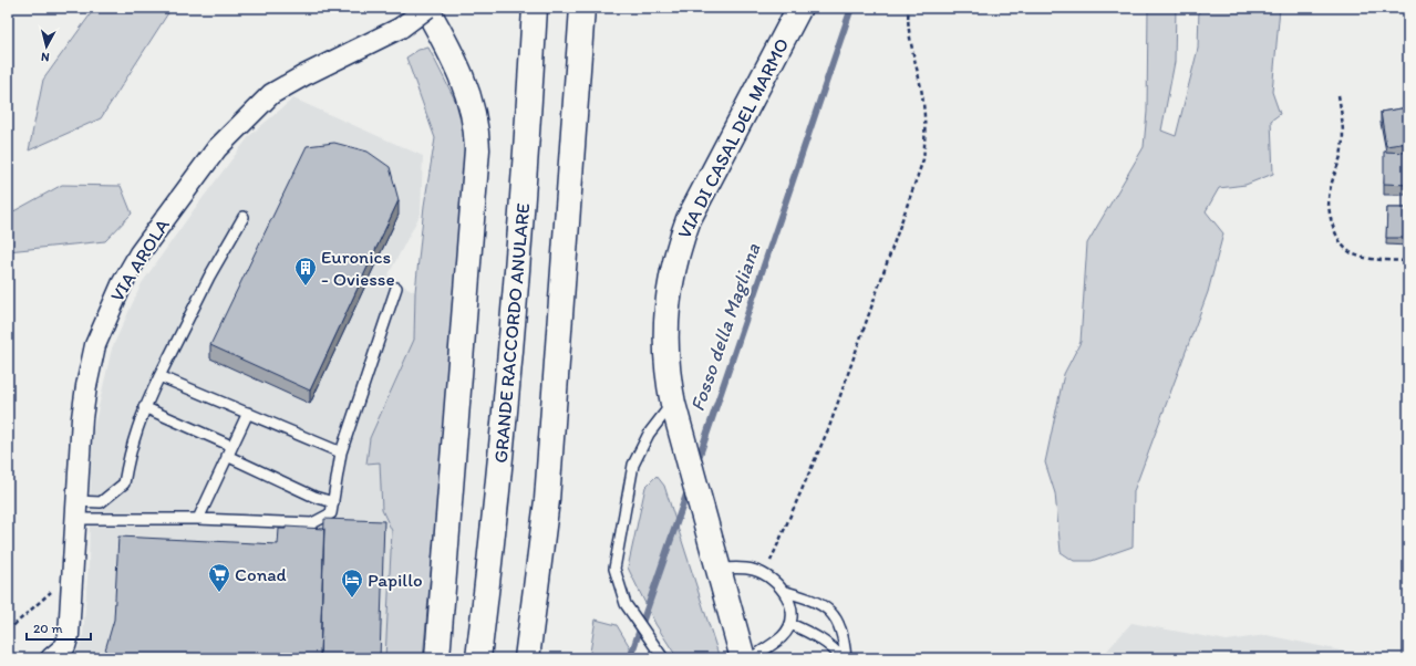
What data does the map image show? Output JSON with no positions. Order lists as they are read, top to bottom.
{
  "streets": {
    "main road": ["VIA DI CASAL DEL MARMO", "GRANDE RACCORDO ANULARE"],
    "street": ["VIA AROLA"]
  },
  "water": ["Fosso della Magliana"],
  "places": {
    "building": ["Euronics - Oviesse"],
    "supermarket": ["Conad"],
    "hotel": ["Papillo"]
  },
  "scale_bar": "20 m",
  "north": "bottom"
}
